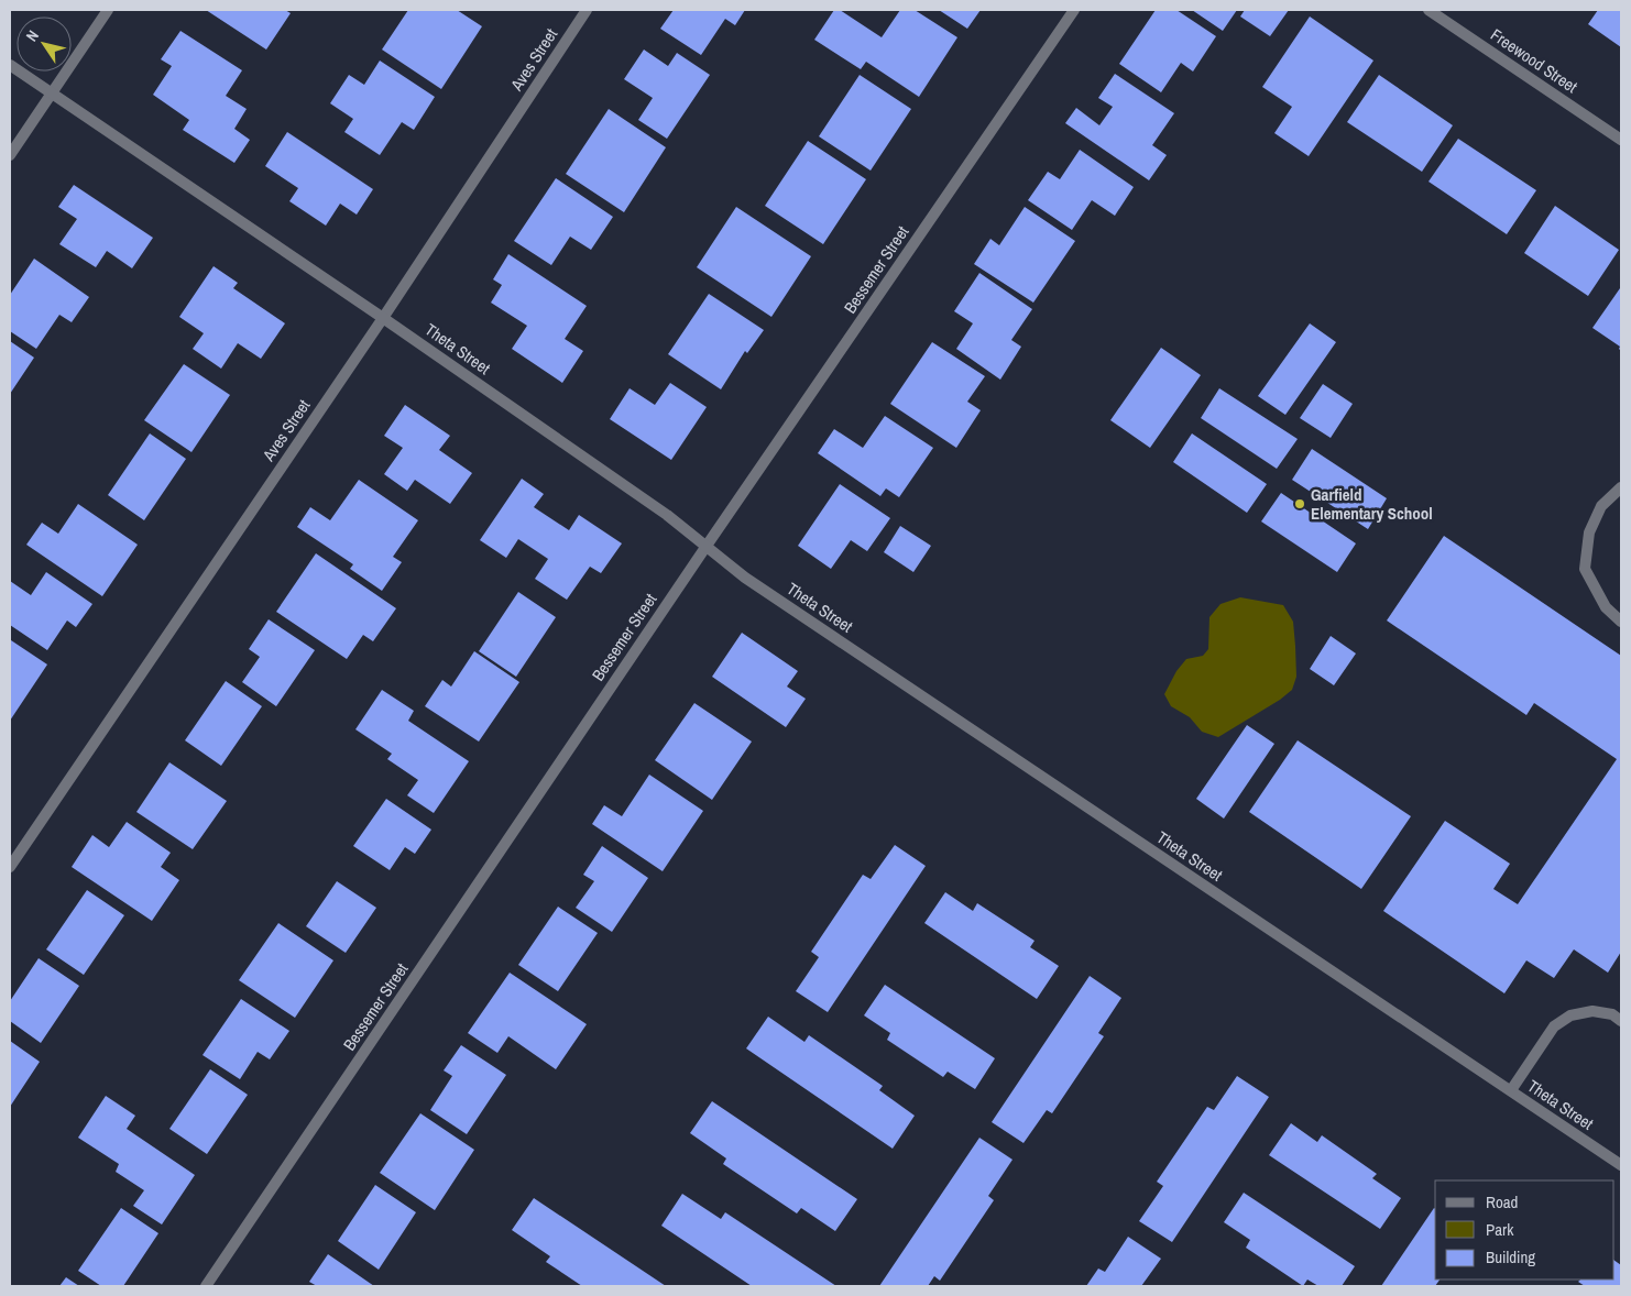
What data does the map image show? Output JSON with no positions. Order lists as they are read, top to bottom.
{
  "streets": {
    "street": [
      "Aves Street",
      "Freewood Street",
      "Bessemer Street",
      "Theta Street"
    ]
  },
  "crossings": [
    ["Aves Street", "Theta Street"],
    ["Bessemer Street", "Theta Street"]
  ],
  "places": ["Garfield Elementary School"],
  "legend": ["Road", "Park", "Building"],
  "north": "top left"
}
